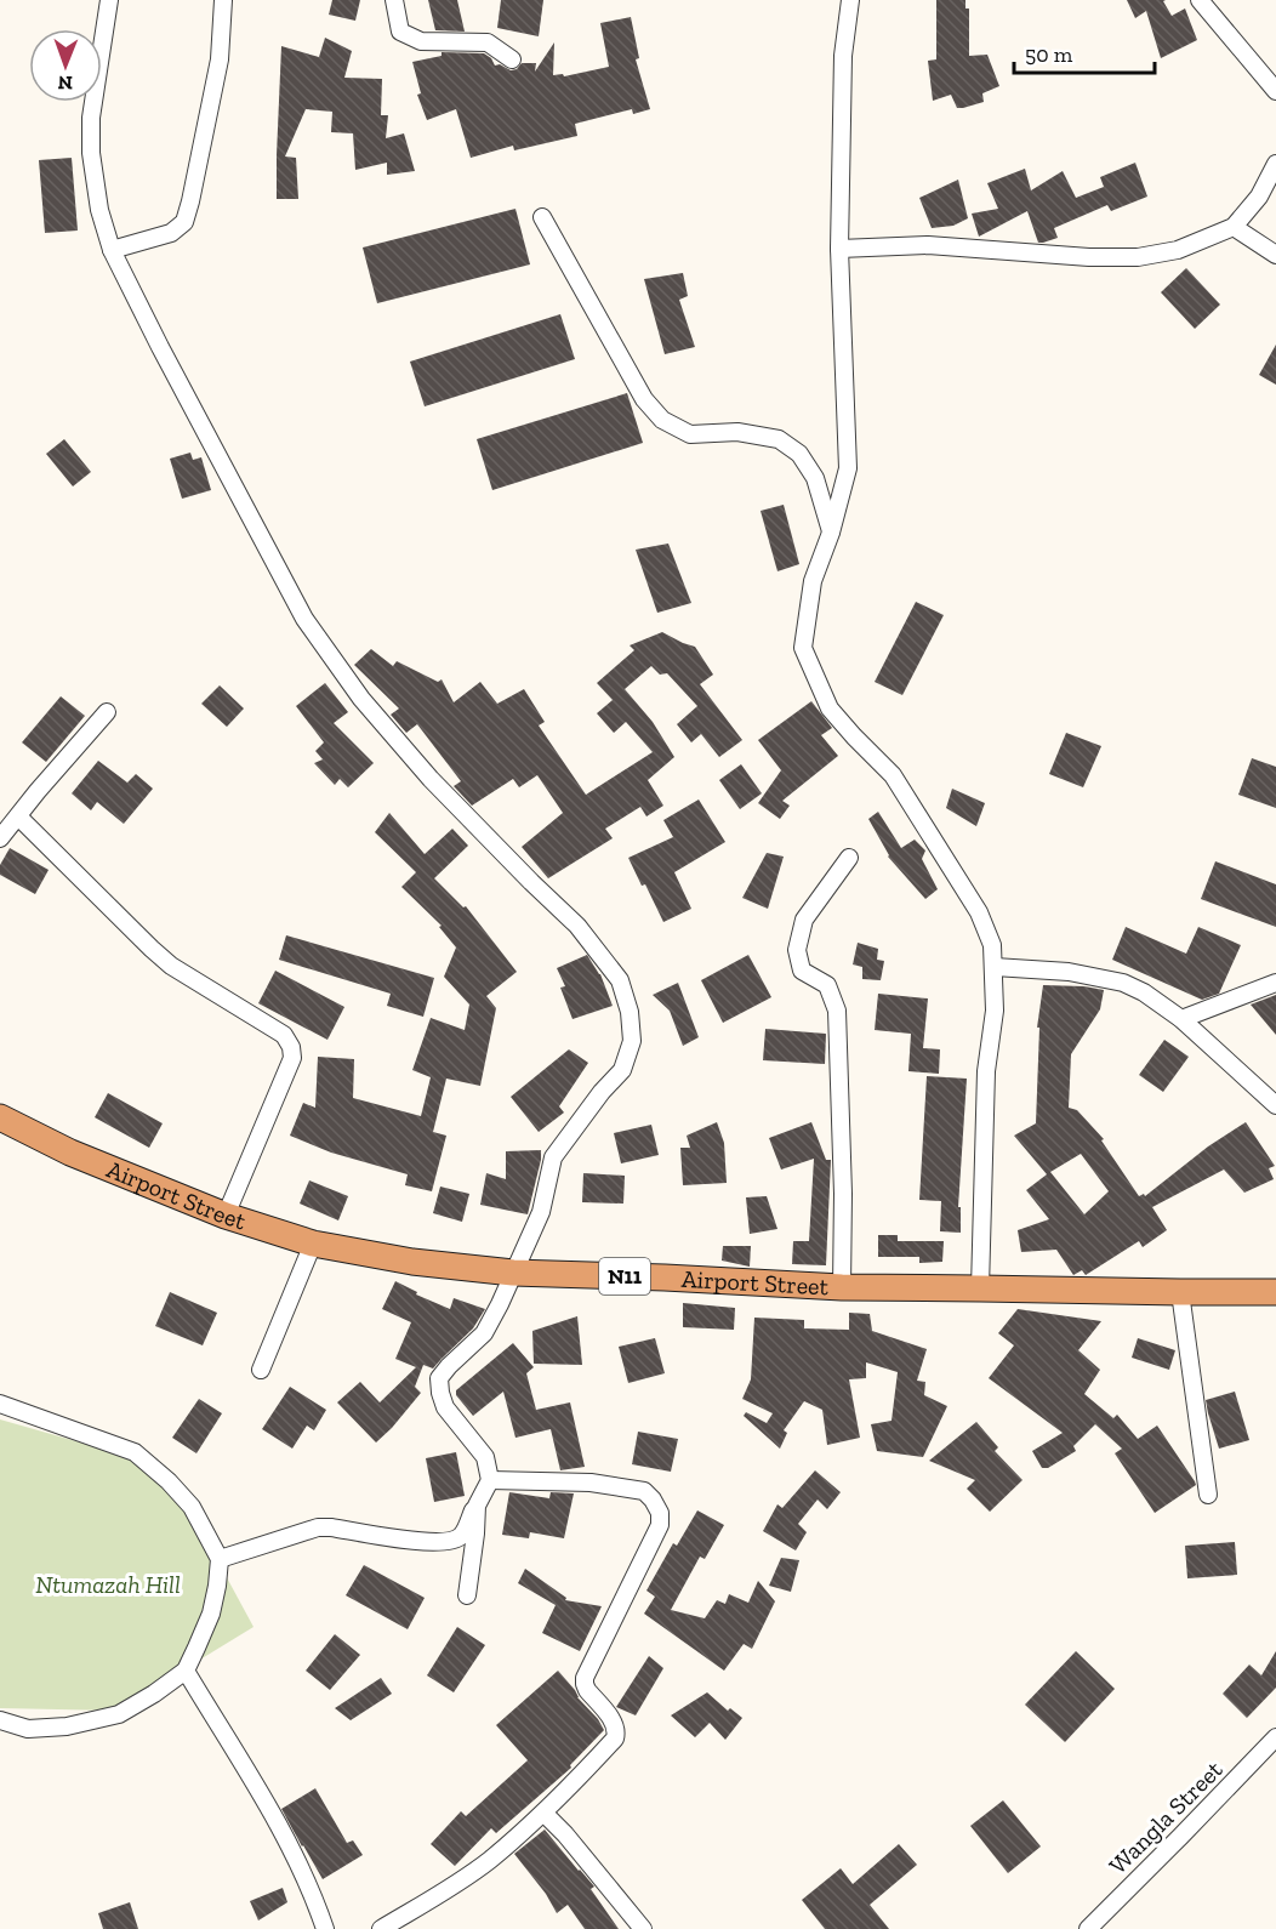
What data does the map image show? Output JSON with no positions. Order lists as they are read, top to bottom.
{
  "streets": {
    "highway": ["Airport Street", "N11"],
    "street": ["Wangla Street"]
  },
  "parks": ["Ntumazah Hill"],
  "scale_bar": "50 m",
  "north": "bottom"
}
